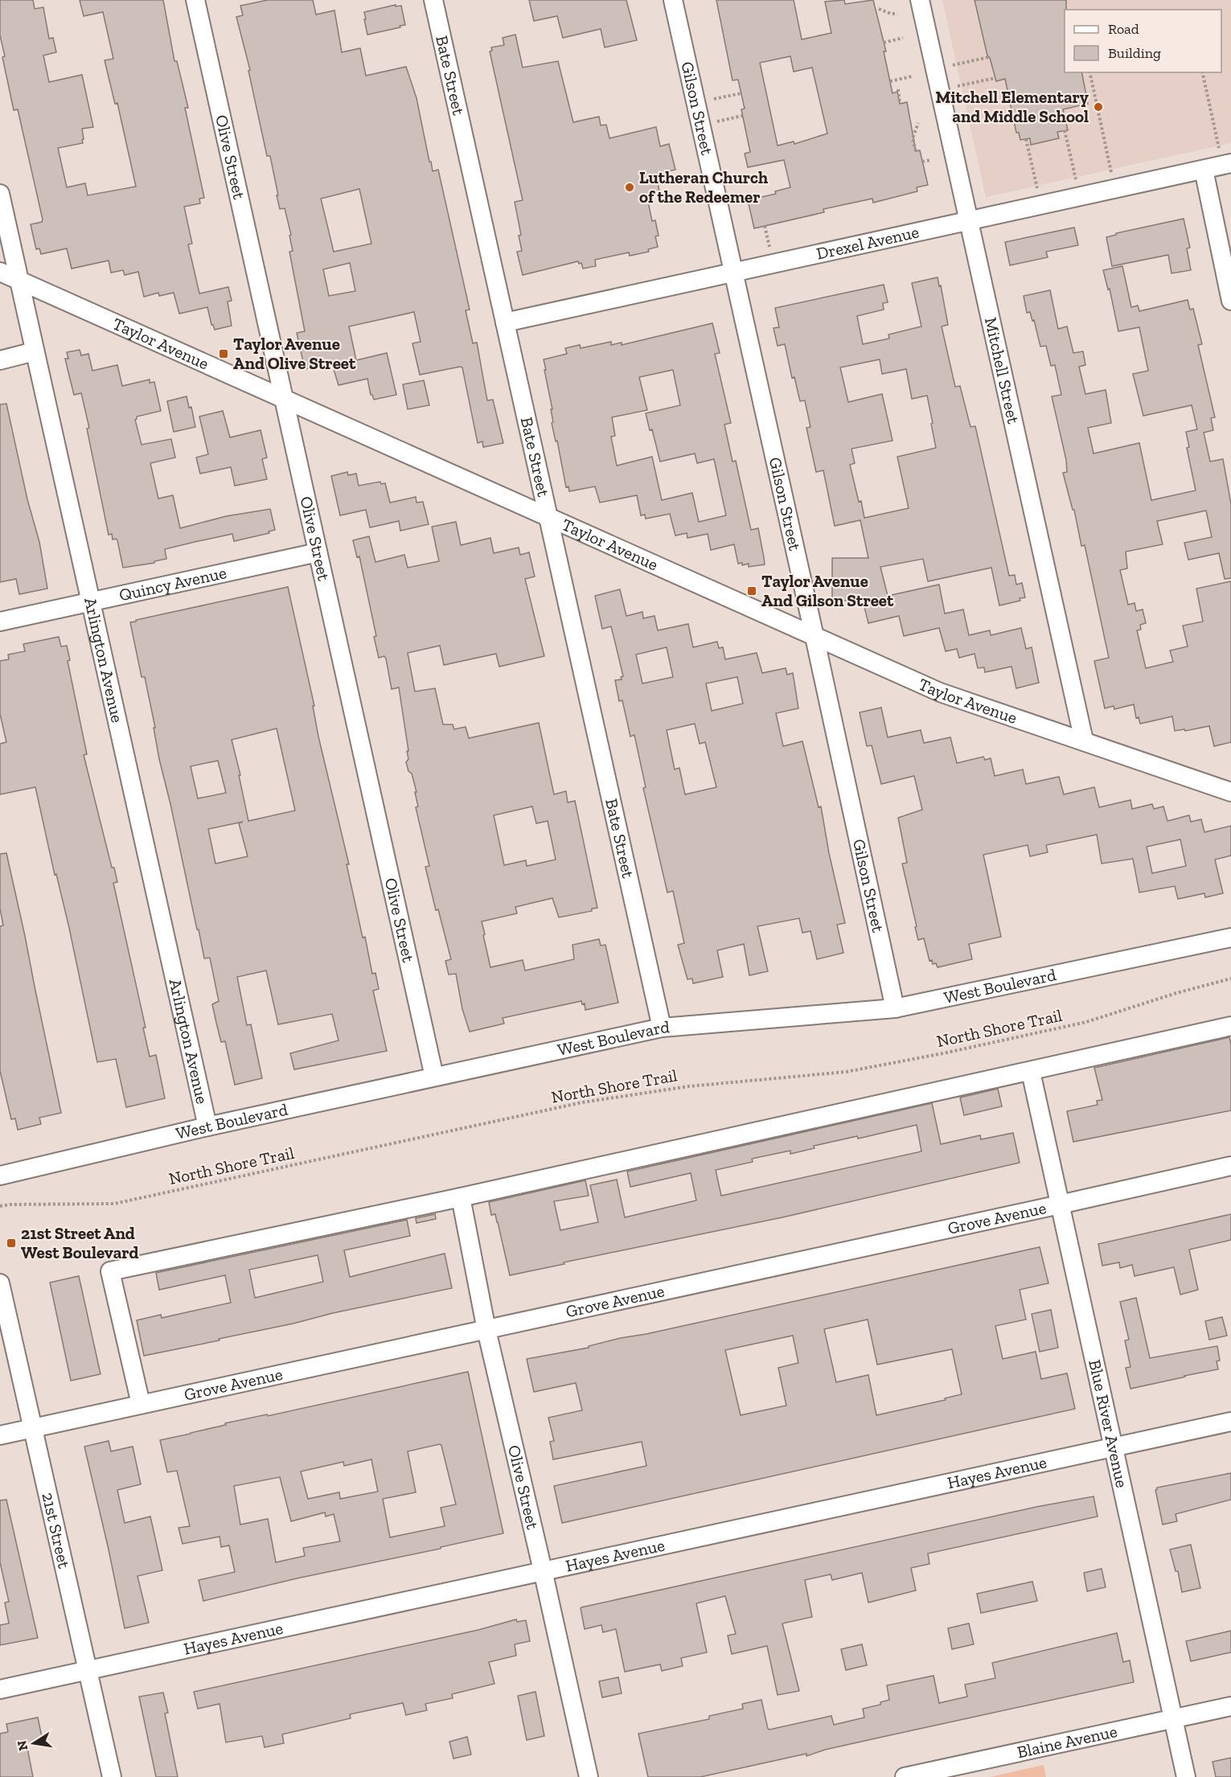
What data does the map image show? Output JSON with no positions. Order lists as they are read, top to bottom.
{
  "streets": {
    "street": [
      "Bate Street",
      "Gilson Street",
      "Olive Street",
      "Drexel Avenue",
      "Taylor Avenue",
      "Mitchell Street",
      "Quincy Avenue",
      "Arlington Avenue",
      "West Boulevard",
      "Grove Avenue",
      "Blue River Avenue",
      "Hayes Avenue",
      "21st Street",
      "Blaine Avenue"
    ],
    "path": ["North Shore Trail"]
  },
  "crossings": [
    ["Bate Street", "Drexel Avenue"],
    ["Bate Street", "Taylor Avenue"],
    ["Bate Street", "West Boulevard"],
    ["Gilson Street", "Drexel Avenue"],
    ["Gilson Street", "Taylor Avenue"],
    ["Gilson Street", "West Boulevard"],
    ["Olive Street", "Taylor Avenue"],
    ["Olive Street", "Quincy Avenue"],
    ["Olive Street", "West Boulevard"],
    ["Olive Street", "Grove Avenue"],
    ["Olive Street", "Hayes Avenue"],
    ["Drexel Avenue", "Mitchell Street"],
    ["Taylor Avenue", "Mitchell Street"],
    ["Taylor Avenue", "Arlington Avenue"],
    ["Quincy Avenue", "Arlington Avenue"],
    ["Arlington Avenue", "West Boulevard"],
    ["Grove Avenue", "Blue River Avenue"],
    ["Grove Avenue", "21st Street"],
    ["Blue River Avenue", "Hayes Avenue"],
    ["Blue River Avenue", "Blaine Avenue"],
    ["Hayes Avenue", "21st Street"]
  ],
  "places": {
    "other": ["Mitchell Elementary and Middle School", "Lutheran Church of the Redeemer"],
    "transit": ["Taylor Avenue And Olive Street", "Taylor Avenue And Gilson Street", "21st Street And West Boulevard"]
  },
  "legend": ["Road", "Building"],
  "north": "left"
}
